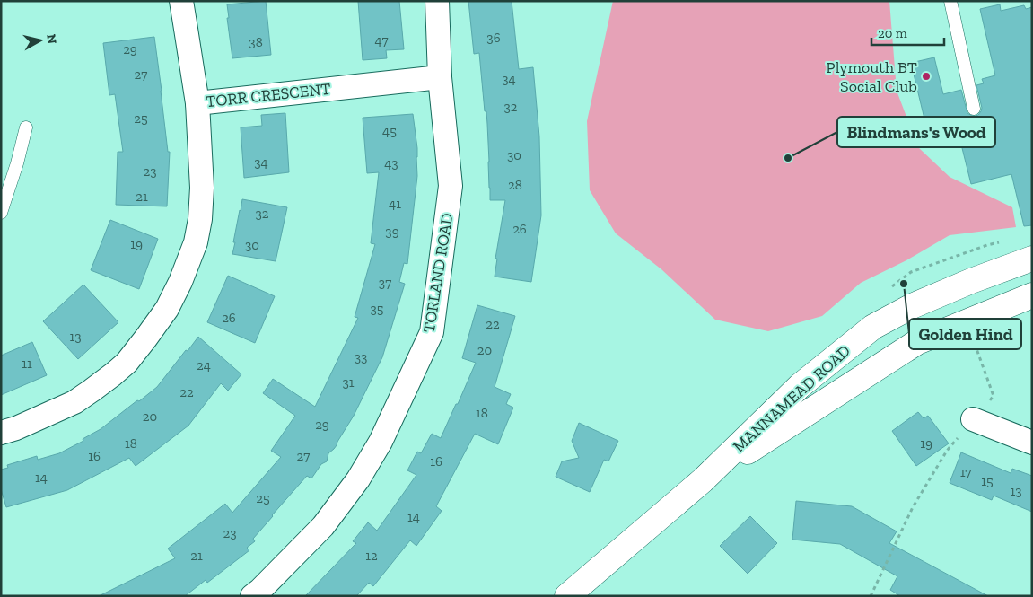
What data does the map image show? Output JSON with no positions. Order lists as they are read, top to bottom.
{
  "streets": {
    "main road": ["MANNAMEAD ROAD"],
    "street": ["TORR CRESCENT", "TORLAND ROAD"]
  },
  "crossings": [
    ["TORR CRESCENT", "TORLAND ROAD"]
  ],
  "places": ["Plymouth BT Social Club", "Blindmans's Wood", "Golden Hind"],
  "house_numbers": [
    "36",
    "47",
    "38",
    "29",
    "27",
    "34",
    "32",
    "25",
    "45",
    "30",
    "34",
    "43",
    "23",
    "28",
    "21",
    "41",
    "32",
    "26",
    "39",
    "19",
    "30",
    "37",
    "35",
    "26",
    "22",
    "13",
    "20",
    "33",
    "11",
    "24",
    "31",
    "22",
    "18",
    "20",
    "29",
    "18",
    "19",
    "16",
    "27",
    "16",
    "17",
    "14",
    "15",
    "13",
    "25",
    "14",
    "23",
    "21",
    "12"
  ],
  "scale_bar": "20 m",
  "north": "right"
}
